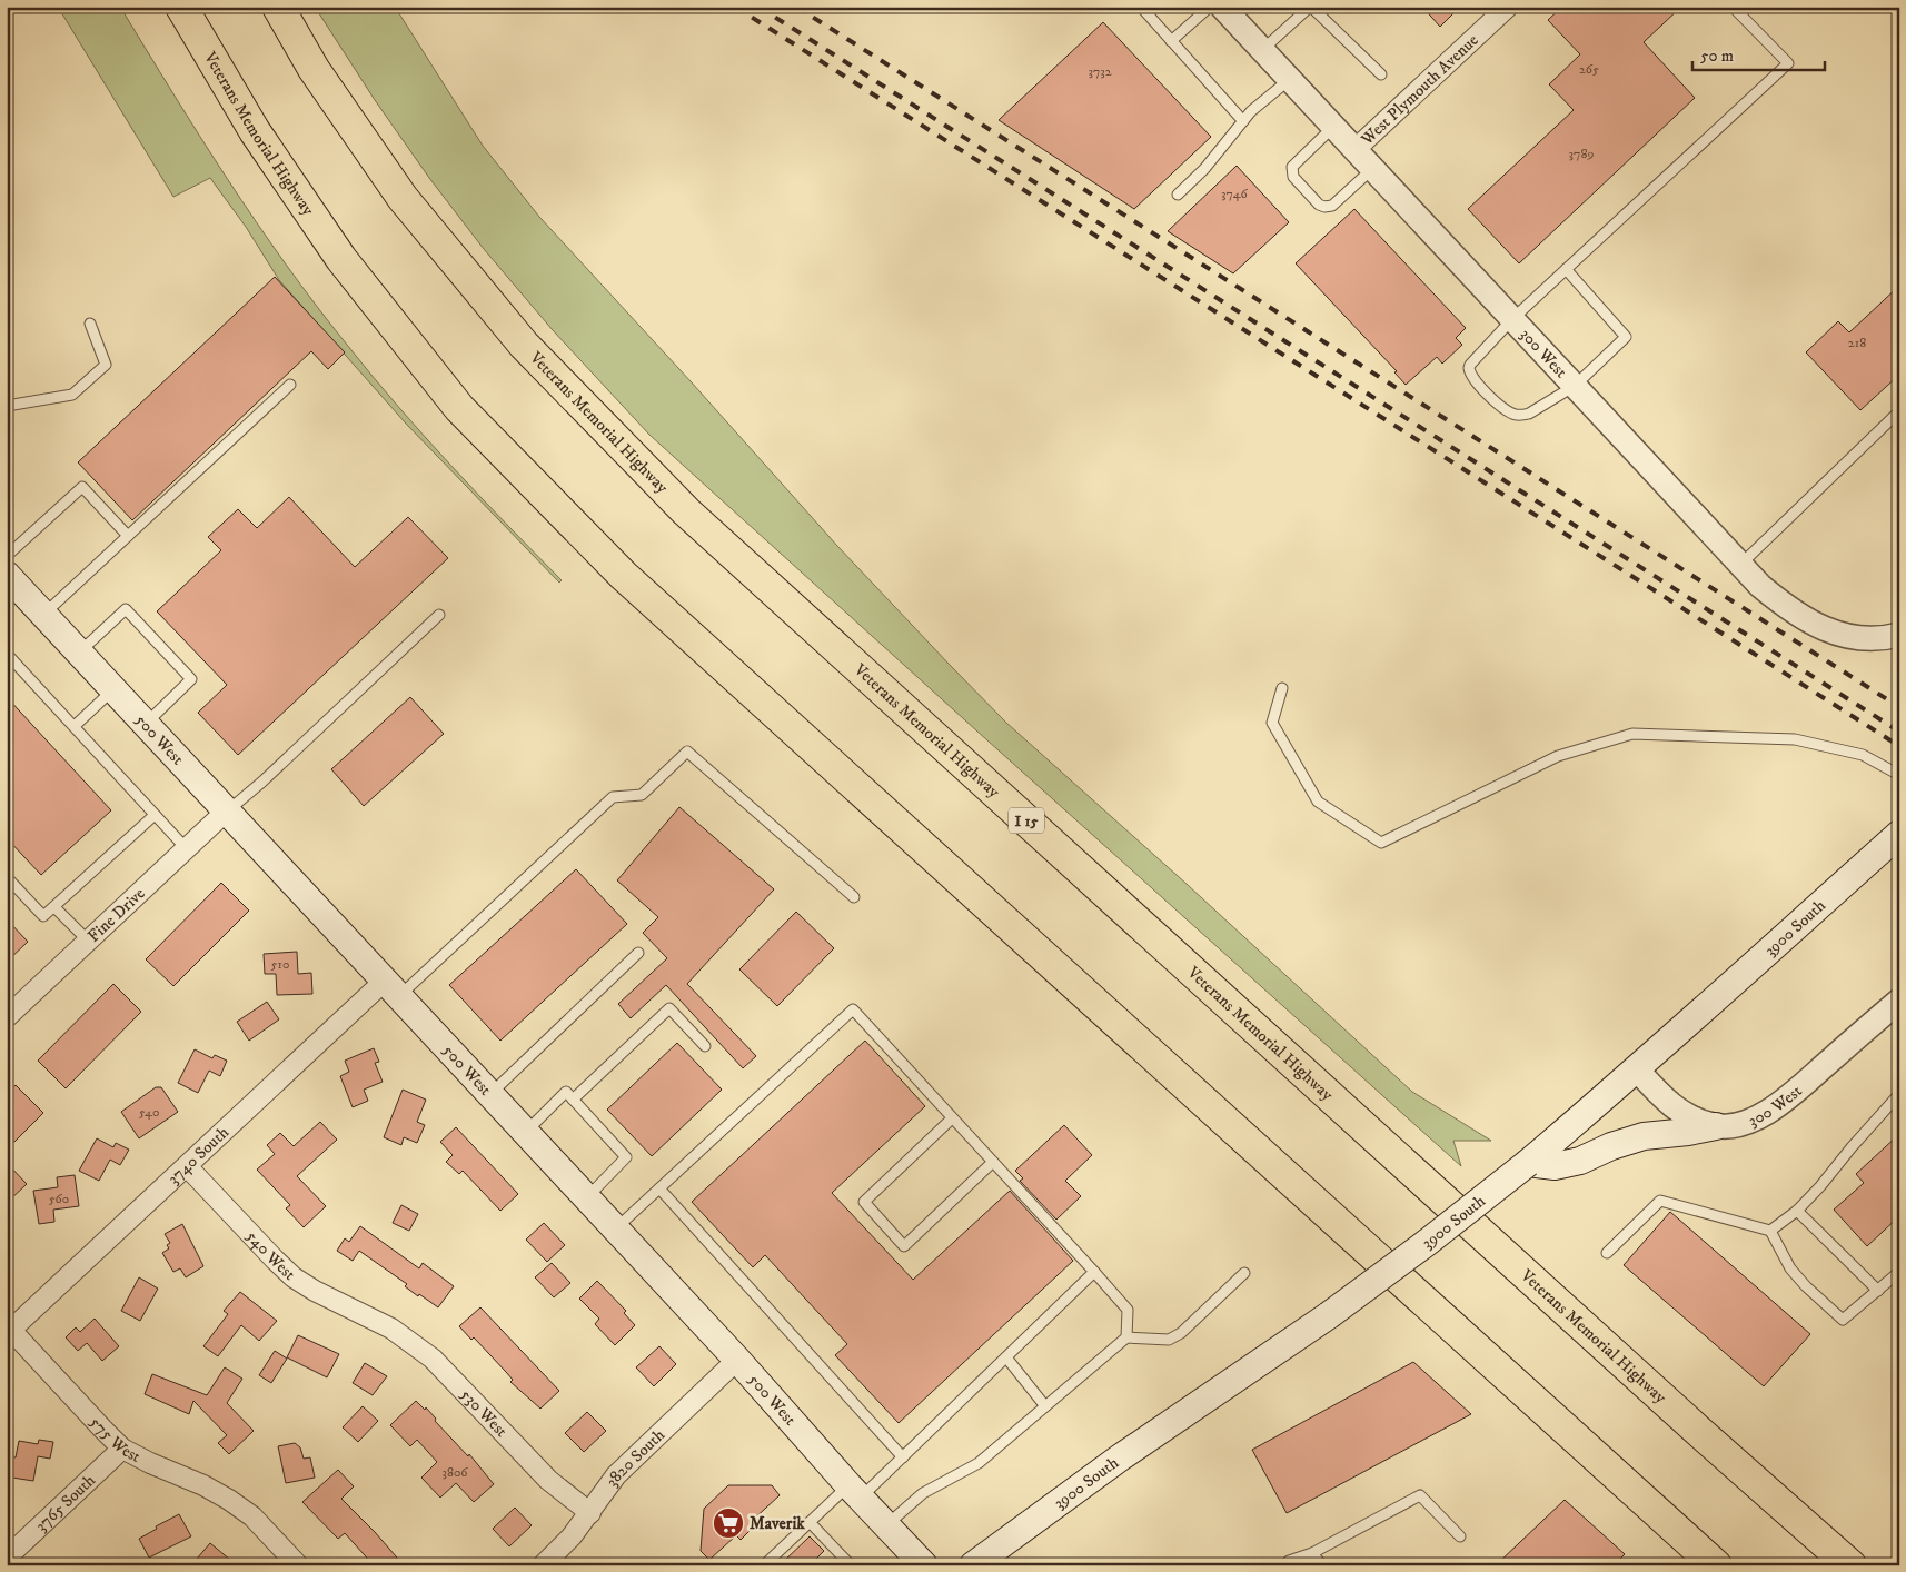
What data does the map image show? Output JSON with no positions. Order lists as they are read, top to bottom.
{
  "streets": {
    "highway": ["Veterans Memorial Highway", "I 15"],
    "main road": ["500 West", "3900 South"],
    "street": [
      "West Plymouth Avenue",
      "300 West",
      "Fine Drive",
      "3740 South",
      "540 West",
      "530 West",
      "575 West",
      "3820 South",
      "3765 South"
    ]
  },
  "crossings": [
    ["West Plymouth Avenue", "300 West"],
    ["300 West", "3900 South"],
    ["500 West", "Fine Drive"],
    ["500 West", "3740 South"],
    ["500 West", "3820 South"],
    ["3740 South", "540 West"],
    ["3740 South", "575 West"],
    ["540 West", "530 West"],
    ["530 West", "3820 South"],
    ["575 West", "3765 South"]
  ],
  "places": {
    "supermarket": ["Maverik"]
  },
  "house_numbers": [
    "265",
    "3732",
    "3789",
    "3746",
    "218",
    "510",
    "540",
    "560",
    "3806"
  ],
  "scale_bar": "50 m"
}
